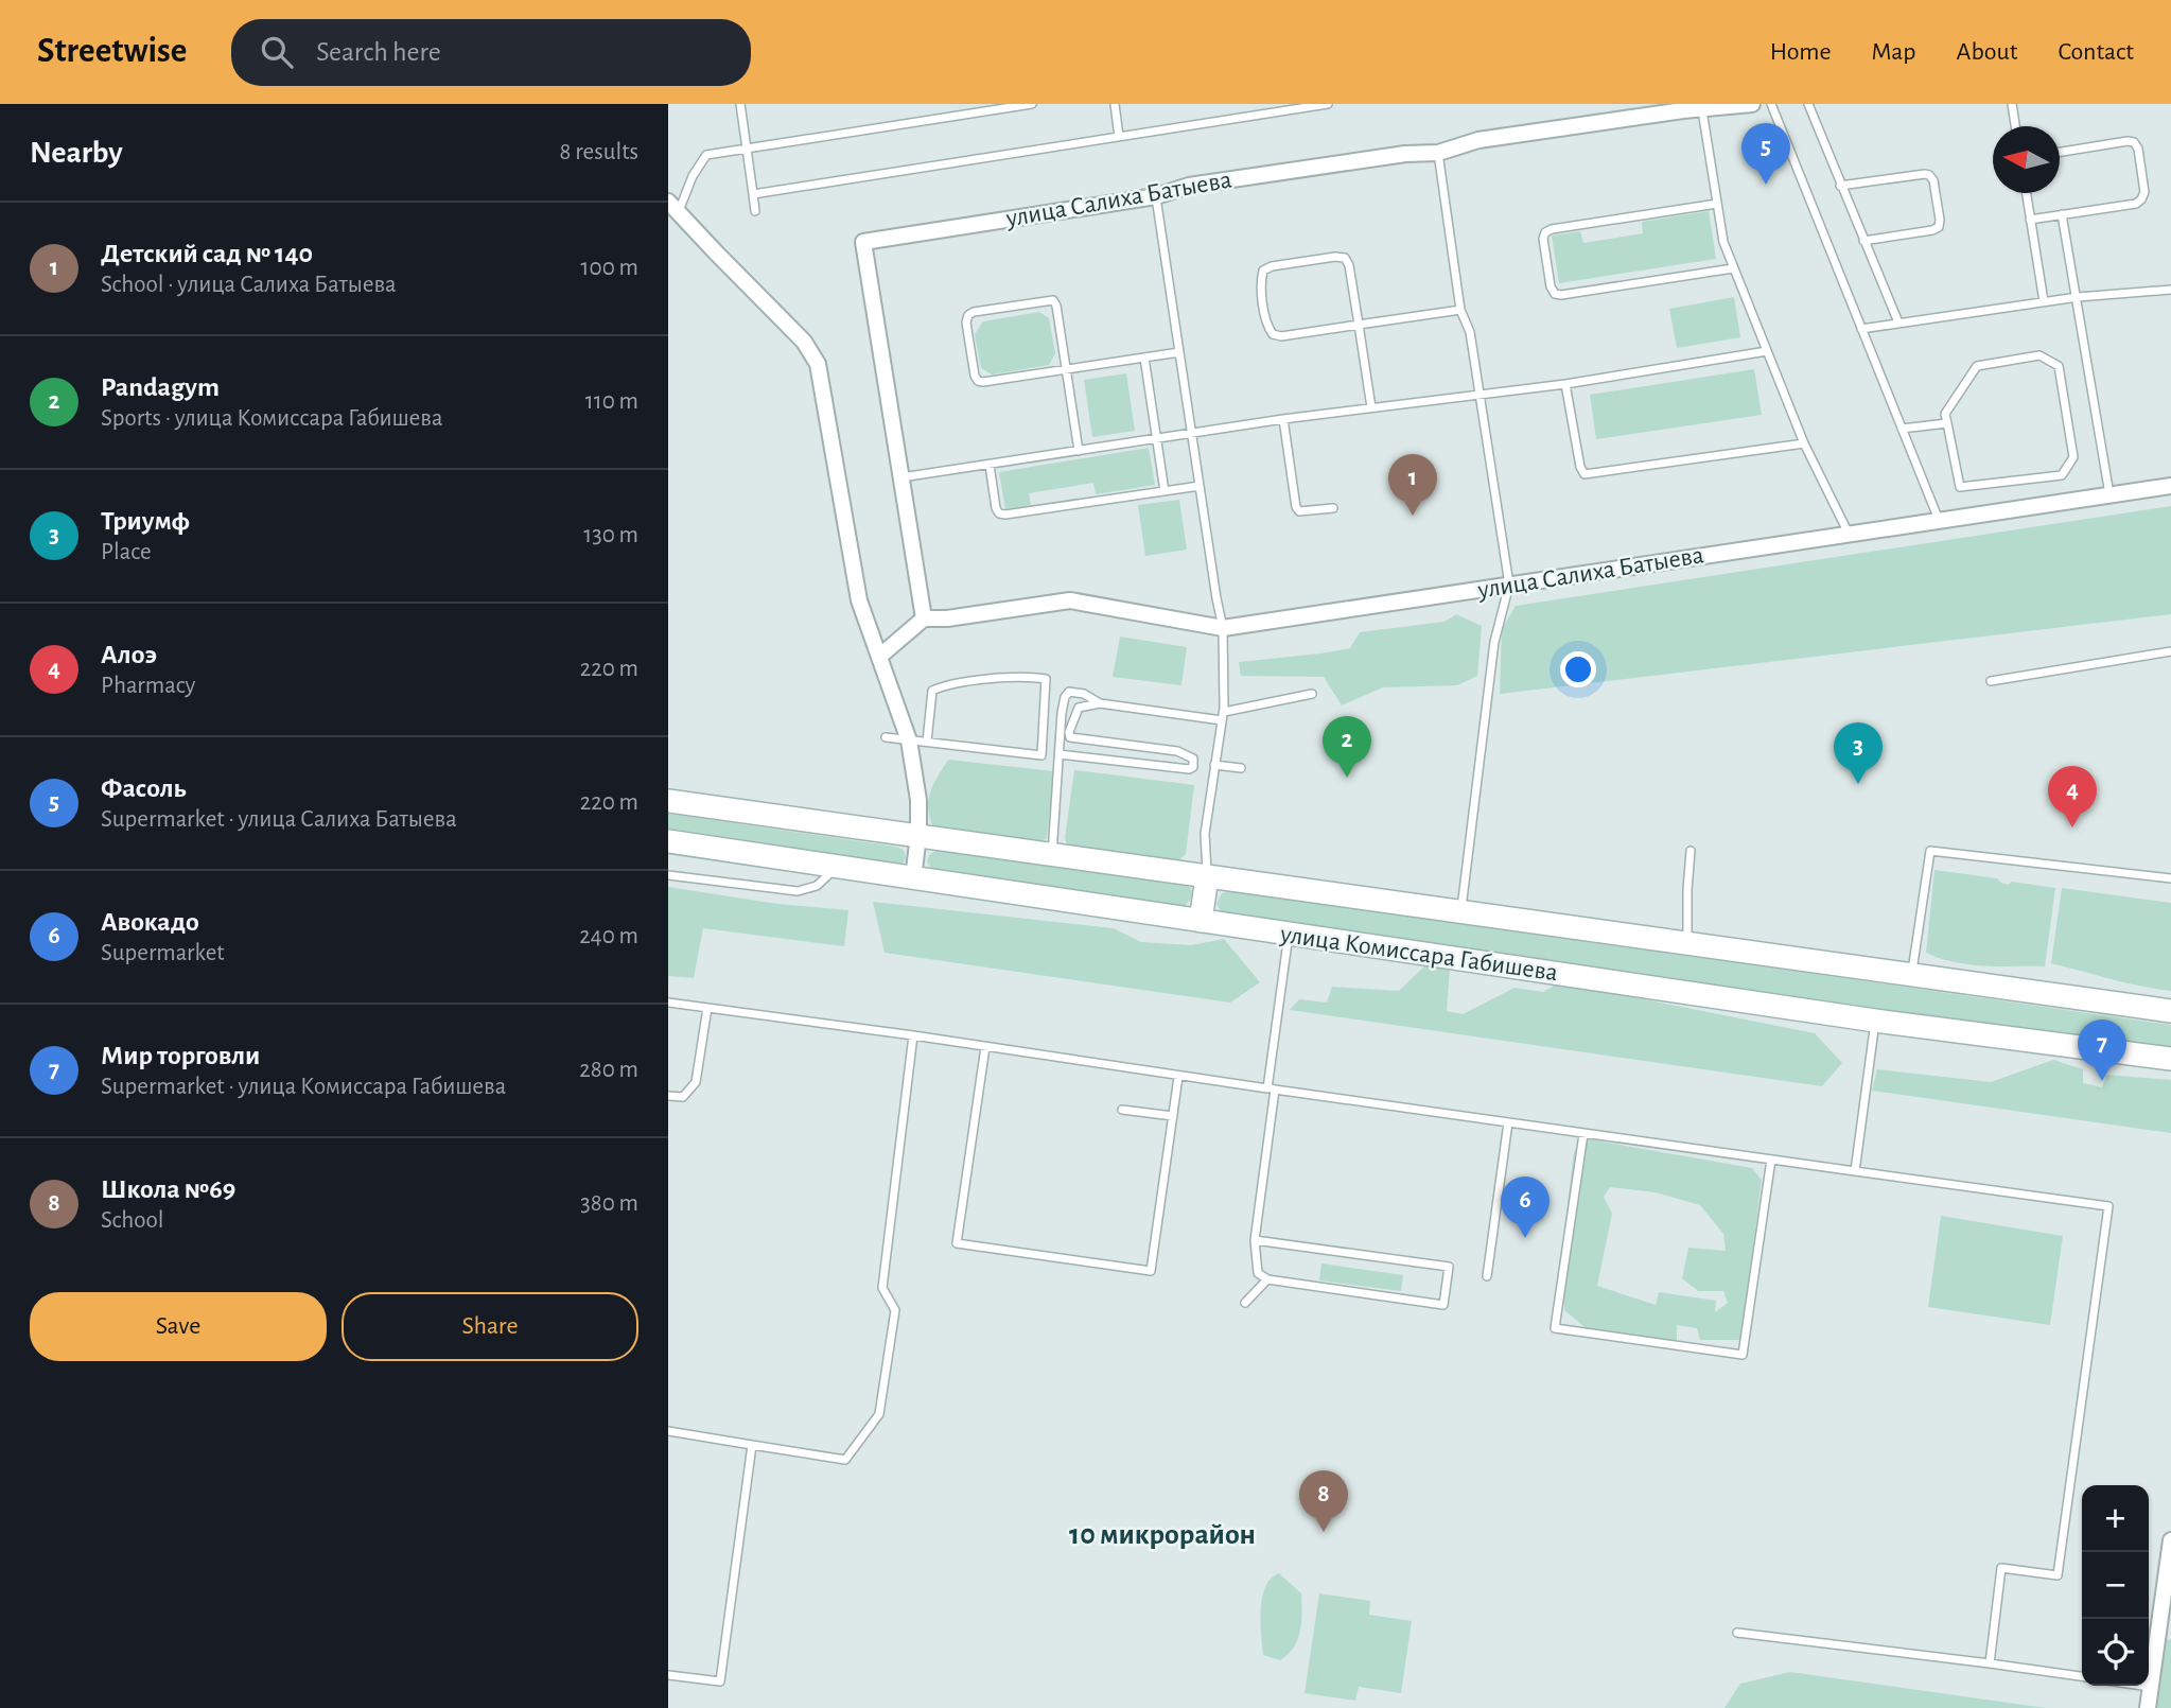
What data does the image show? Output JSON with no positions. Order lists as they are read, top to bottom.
{
  "streets": {
    "street": ["улица Салиха Батыева", "улица Комиссара Габишева"]
  },
  "districts": ["10 микрорайон"],
  "north": "left",
  "page": {
    "header": "Streetwise",
    "search": "Search here",
    "nav": [
      "Home",
      "Map",
      "About",
      "Contact"
    ],
    "heading": ["Nearby", "8 results"],
    "pins": [
      "5",
      "1",
      "2",
      "3",
      "4",
      "7",
      "6",
      "8"
    ],
    "list": [
      {
        "mark": "1",
        "name": "Детский сад № 140",
        "note": "School · улица Салиха Батыева",
        "value": "100 m"
      },
      {
        "mark": "2",
        "name": "Pandagym",
        "note": "Sports · улица Комиссара Габишева",
        "value": "110 m"
      },
      {
        "mark": "3",
        "name": "Триумф",
        "note": "Place",
        "value": "130 m"
      },
      {
        "mark": "4",
        "name": "Алоэ",
        "note": "Pharmacy",
        "value": "220 m"
      },
      {
        "mark": "5",
        "name": "Фасоль",
        "note": "Supermarket · улица Салиха Батыева",
        "value": "220 m"
      },
      {
        "mark": "6",
        "name": "Авокадо",
        "note": "Supermarket",
        "value": "240 m"
      },
      {
        "mark": "7",
        "name": "Мир торговли",
        "note": "Supermarket · улица Комиссара Габишева",
        "value": "280 m"
      },
      {
        "mark": "8",
        "name": "Школа №69",
        "note": "School",
        "value": "380 m"
      }
    ],
    "buttons": ["Save", "Share"],
    "map_buttons": ["+", "−"]
  }
}
